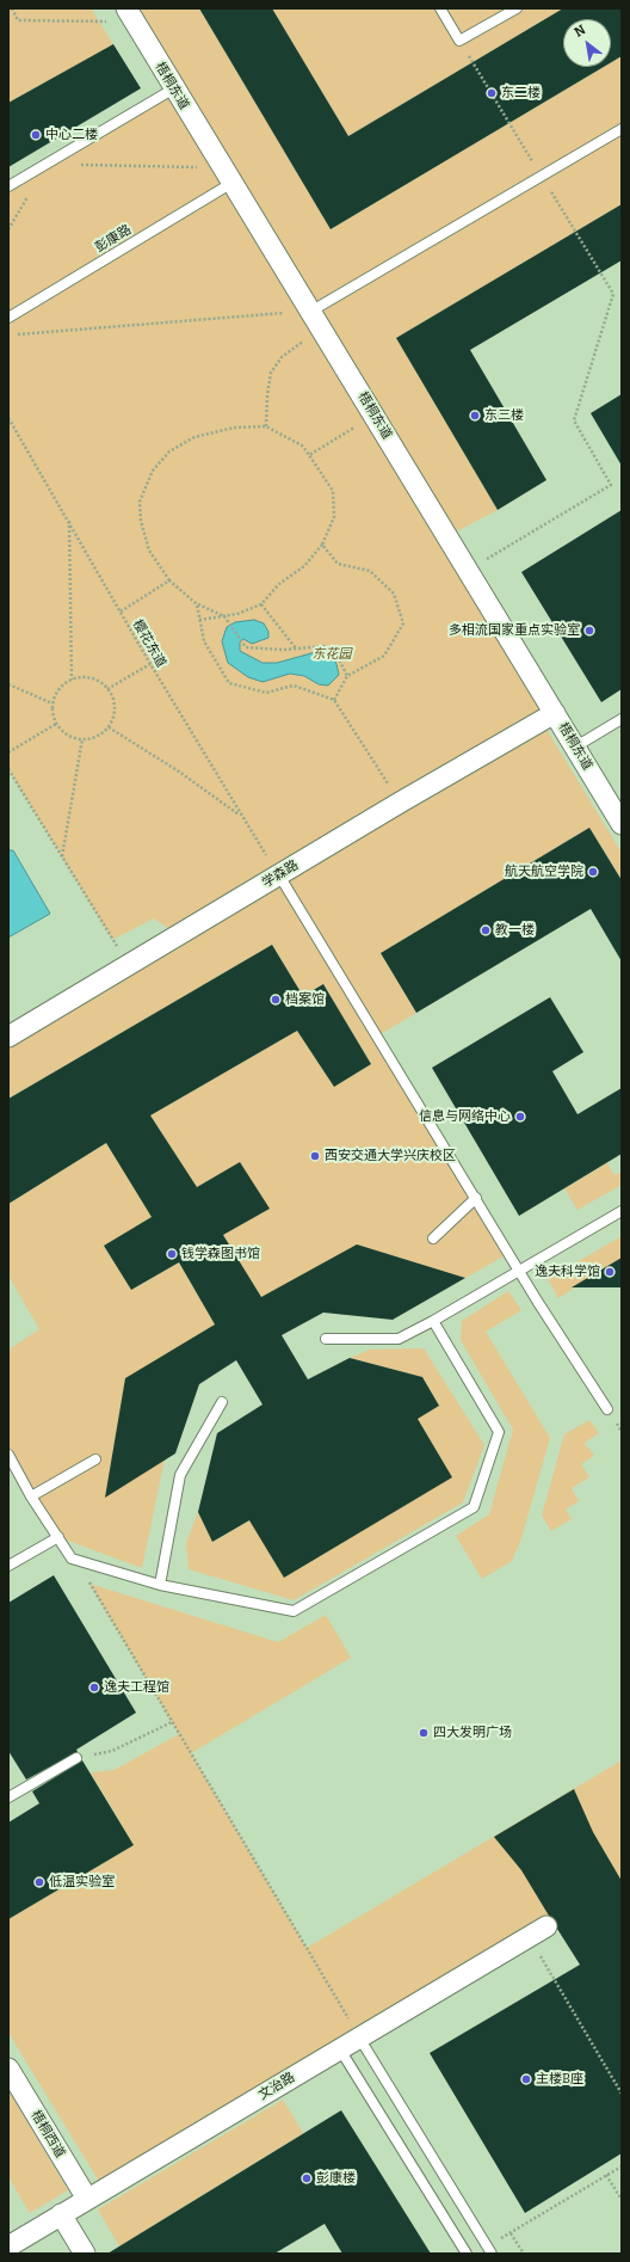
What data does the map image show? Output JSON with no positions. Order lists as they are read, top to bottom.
{
  "streets": {
    "street": [
      "梧桐东道",
      "学森路",
      "文治路",
      "梧桐西道"
    ],
    "lane": ["彭康路"],
    "path": ["樱花东道"]
  },
  "crossings": [
    ["梧桐东道", "彭康路"],
    ["梧桐东道", "学森路"],
    ["樱花东道", "学森路"],
    ["文治路", "梧桐西道"]
  ],
  "parks": ["东花园"],
  "places": [
    "东二楼",
    "中心二楼",
    "东三楼",
    "多相流国家重点实验室",
    "航天航空学院",
    "教一楼",
    "档案馆",
    "信息与网络中心",
    "西安交通大学兴庆校区",
    "钱学森图书馆",
    "逸夫科学馆",
    "逸夫工程馆",
    "四大发明广场",
    "低温实验室",
    "主楼B座",
    "彭康楼"
  ],
  "north": "top left"
}
